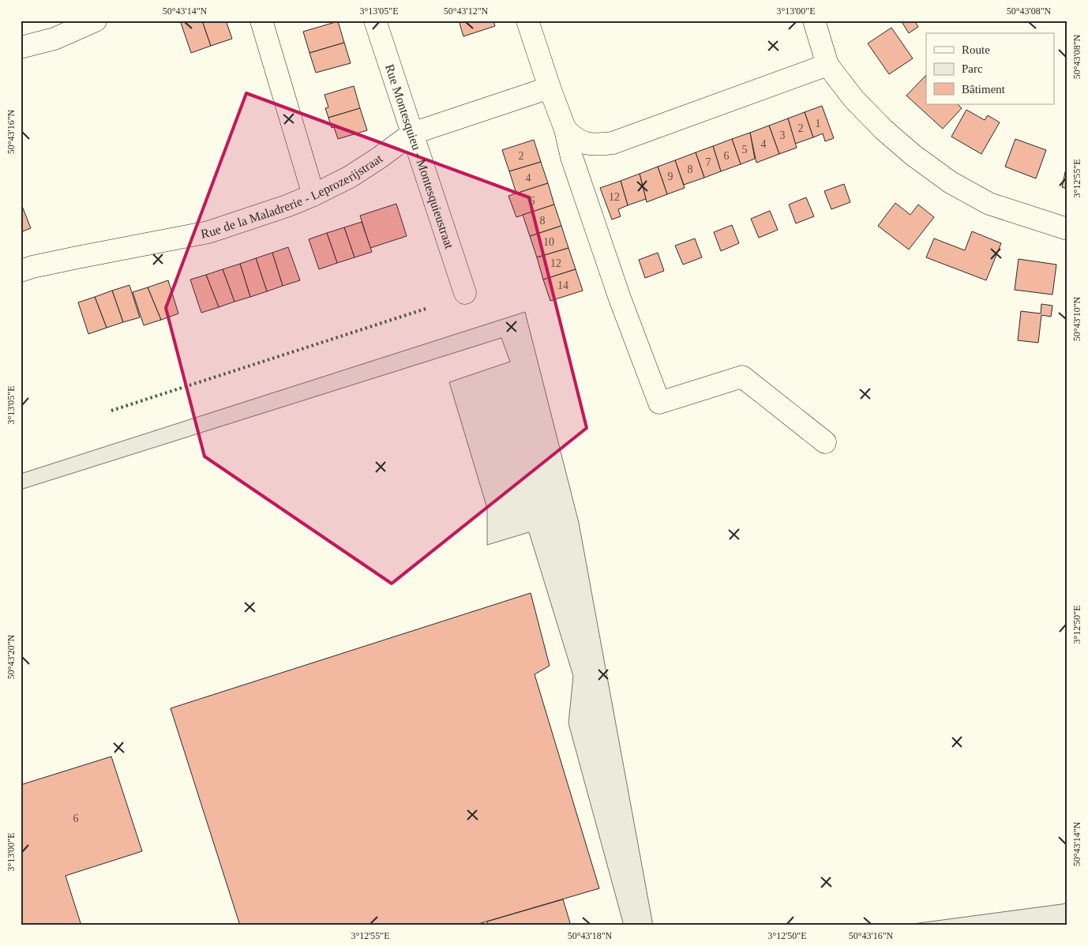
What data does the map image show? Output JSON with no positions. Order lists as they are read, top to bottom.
{
  "streets": {
    "street": ["Rue Montesquieu - Montesquieustraat", "Rue de la Maladrerie - Leprozerijstraat"]
  },
  "crossings": [
    ["Rue Montesquieu - Montesquieustraat", "Rue de la Maladrerie - Leprozerijstraat"]
  ],
  "house_numbers": [
    "1",
    "2",
    "3",
    "4",
    "5",
    "2",
    "6",
    "7",
    "8",
    "9",
    "4",
    "12",
    "6",
    "8",
    "10",
    "12",
    "14",
    "6"
  ],
  "legend": ["Route", "Parc", "Bâtiment"],
  "coordinates": [
    "50°43'14\"N",
    "3°13'05\"E",
    "50°43'12\"N",
    "3°13'00\"E",
    "50°43'08\"N",
    "50°43'16\"N",
    "3°12'55\"E",
    "50°43'10\"N",
    "3°12'50\"E",
    "50°43'20\"N",
    "50°43'18\"N"
  ]
}
